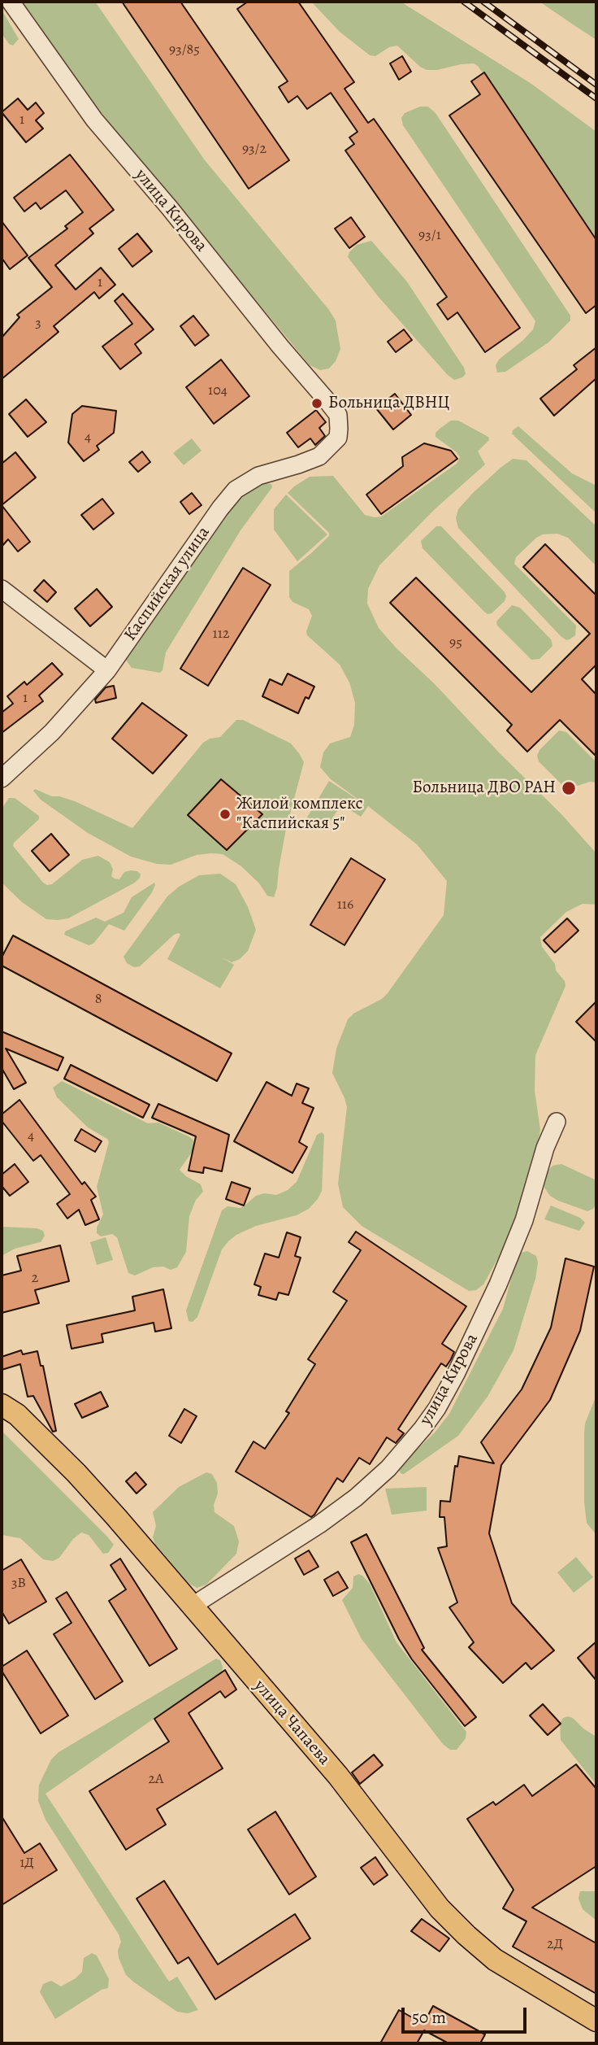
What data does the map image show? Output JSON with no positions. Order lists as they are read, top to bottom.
{
  "streets": {
    "main road": ["улица Чапаева"],
    "street": ["улица Кирова", "Каспийская улица"]
  },
  "crossings": [
    ["улица Кирова", "Каспийская улица"],
    ["улица Кирова", "улица Чапаева"]
  ],
  "places": ["Больница ДВНЦ", "Больница ДВО РАН", "Жилой комплекс \"Каспийская 5\""],
  "house_numbers": [
    "93/85",
    "1",
    "93/2",
    "93/1",
    "1",
    "3",
    "104",
    "4",
    "112",
    "95",
    "1",
    "116",
    "8",
    "4",
    "2",
    "3В",
    "2А",
    "1Д",
    "2Д"
  ],
  "scale_bar": "50 m"
}
